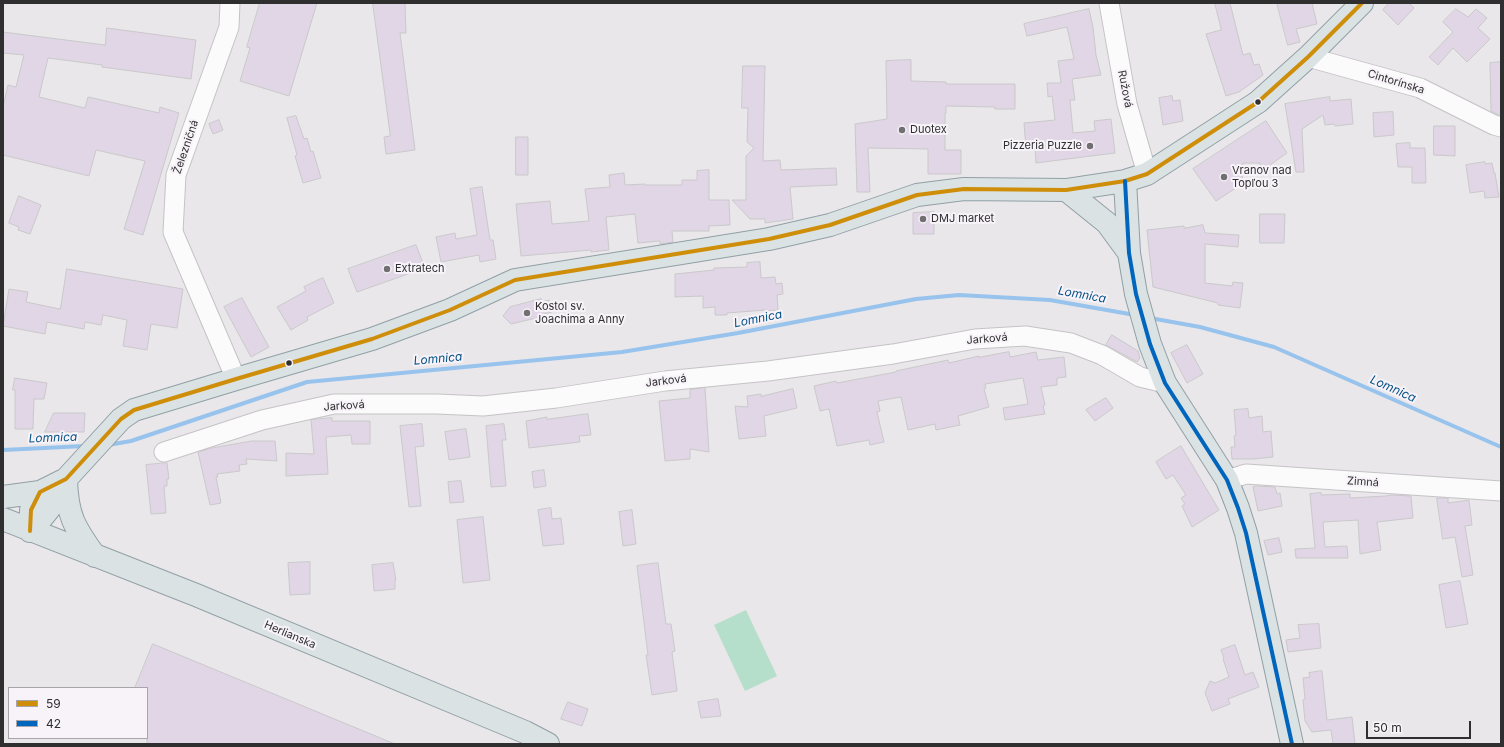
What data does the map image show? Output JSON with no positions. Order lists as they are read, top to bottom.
{
  "streets": {
    "main road": ["Herlianska"],
    "street": [
      "Cintorínska",
      "Ružová",
      "Železničná",
      "Jarková",
      "Zimná"
    ]
  },
  "water": ["Lomnica"],
  "places": [
    "Duotex",
    "Pizzeria Puzzle",
    "Vranov nad Topľou 3",
    "DMJ market",
    "Extratech",
    "Kostol sv. Joachima a Anny"
  ],
  "lines": ["transit line 59", "transit line 42"],
  "legend": ["59", "42"],
  "scale_bar": "50 m"
}
